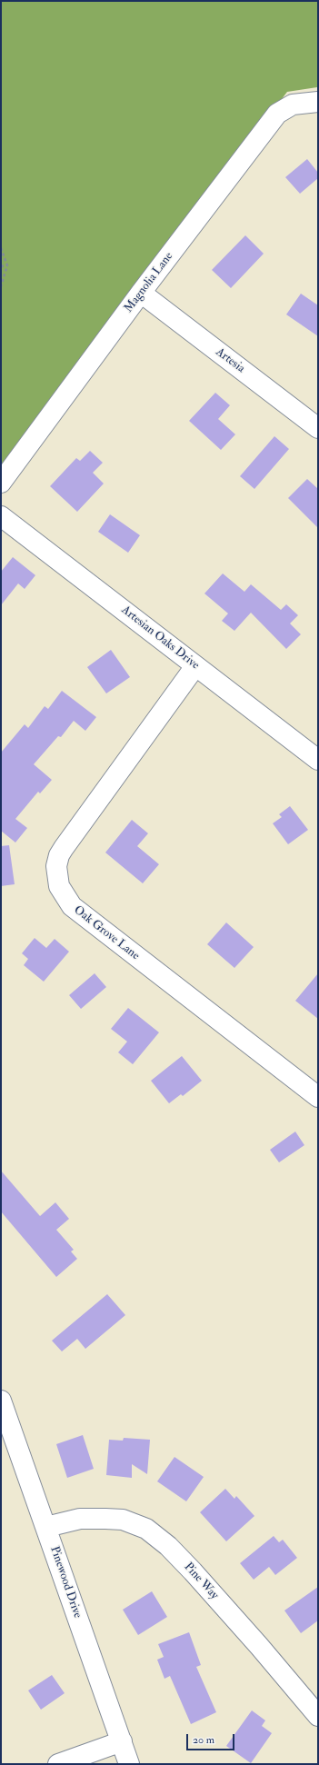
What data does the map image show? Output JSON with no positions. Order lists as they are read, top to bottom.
{
  "streets": {
    "street": [
      "Magnolia Lane",
      "Artesia",
      "Artesian Oaks Drive",
      "Oak Grove Lane",
      "Pine Way",
      "Pinewood Drive"
    ]
  },
  "crossings": [
    ["Magnolia Lane", "Artesia"],
    ["Artesian Oaks Drive", "Oak Grove Lane"],
    ["Pine Way", "Pinewood Drive"]
  ],
  "scale_bar": "20 m"
}
